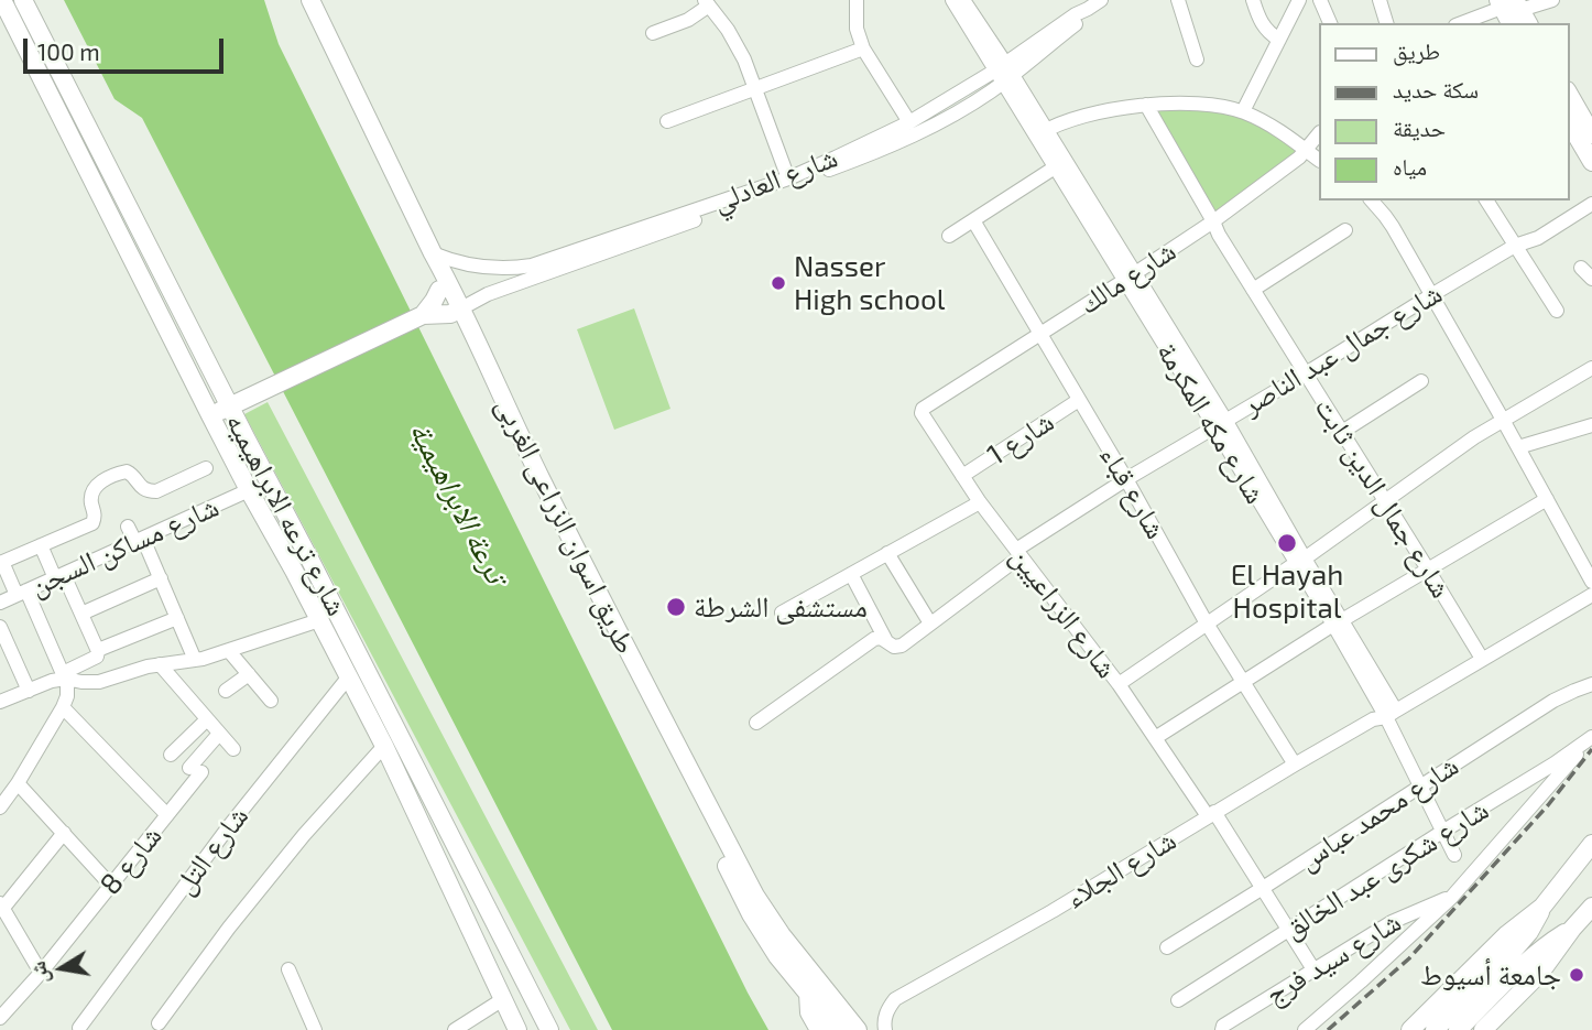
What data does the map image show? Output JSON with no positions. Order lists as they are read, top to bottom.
{
  "streets": {
    "main road": ["شارع ترعه الابراهيميه", "طريق اسوان الزراعى الغربى"],
    "street": [
      "شارع العادلي",
      "شارع مالك",
      "شارع جمال عبد الناصر",
      "شارع مكه المكرمة",
      "شارع 1",
      "شارع قباء",
      "شارع جمال الدين ثابت",
      "شارع مساكن السجن",
      "شارع الزراعيين",
      "شارع محمد عباس",
      "شارع التل",
      "شارع 8",
      "شارع الجلاء",
      "شارع شكرى عبد الخالق",
      "شارع سيد فرج"
    ]
  },
  "crossings": [
    ["شارع العادلي", "شارع مكه المكرمة"],
    ["شارع العادلي", "طريق اسوان الزراعى الغربى"],
    ["شارع مالك", "شارع مكه المكرمة"],
    ["شارع مالك", "شارع قباء"],
    ["شارع مالك", "شارع جمال الدين ثابت"],
    ["شارع مالك", "شارع الزراعيين"],
    ["شارع جمال عبد الناصر", "شارع مكه المكرمة"],
    ["شارع جمال عبد الناصر", "شارع قباء"],
    ["شارع جمال عبد الناصر", "شارع جمال الدين ثابت"],
    ["شارع جمال عبد الناصر", "شارع الزراعيين"],
    ["شارع مكه المكرمة", "شارع محمد عباس"],
    ["شارع مكه المكرمة", "شارع الجلاء"],
    ["شارع مكه المكرمة", "شارع شكرى عبد الخالق"],
    ["شارع 1", "شارع قباء"],
    ["شارع 1", "شارع الزراعيين"],
    ["شارع قباء", "شارع الجلاء"],
    ["شارع جمال الدين ثابت", "شارع الجلاء"],
    ["شارع ترعه الابراهيميه", "شارع مساكن السجن"],
    ["شارع ترعه الابراهيميه", "شارع التل"],
    ["شارع الزراعيين", "شارع محمد عباس"],
    ["شارع الزراعيين", "شارع الجلاء"],
    ["شارع الزراعيين", "شارع شكرى عبد الخالق"],
    ["شارع الزراعيين", "شارع سيد فرج"]
  ],
  "water": ["ترعة الابراهيمية"],
  "places": [
    "Nasser High school",
    "El Hayah Hospital",
    "مستشفى الشرطة",
    "جامعة أسيوط"
  ],
  "legend": [
    "طريق",
    "سكة حديد",
    "حديقة",
    "مياه"
  ],
  "scale_bar": "100 m",
  "north": "left"
}
